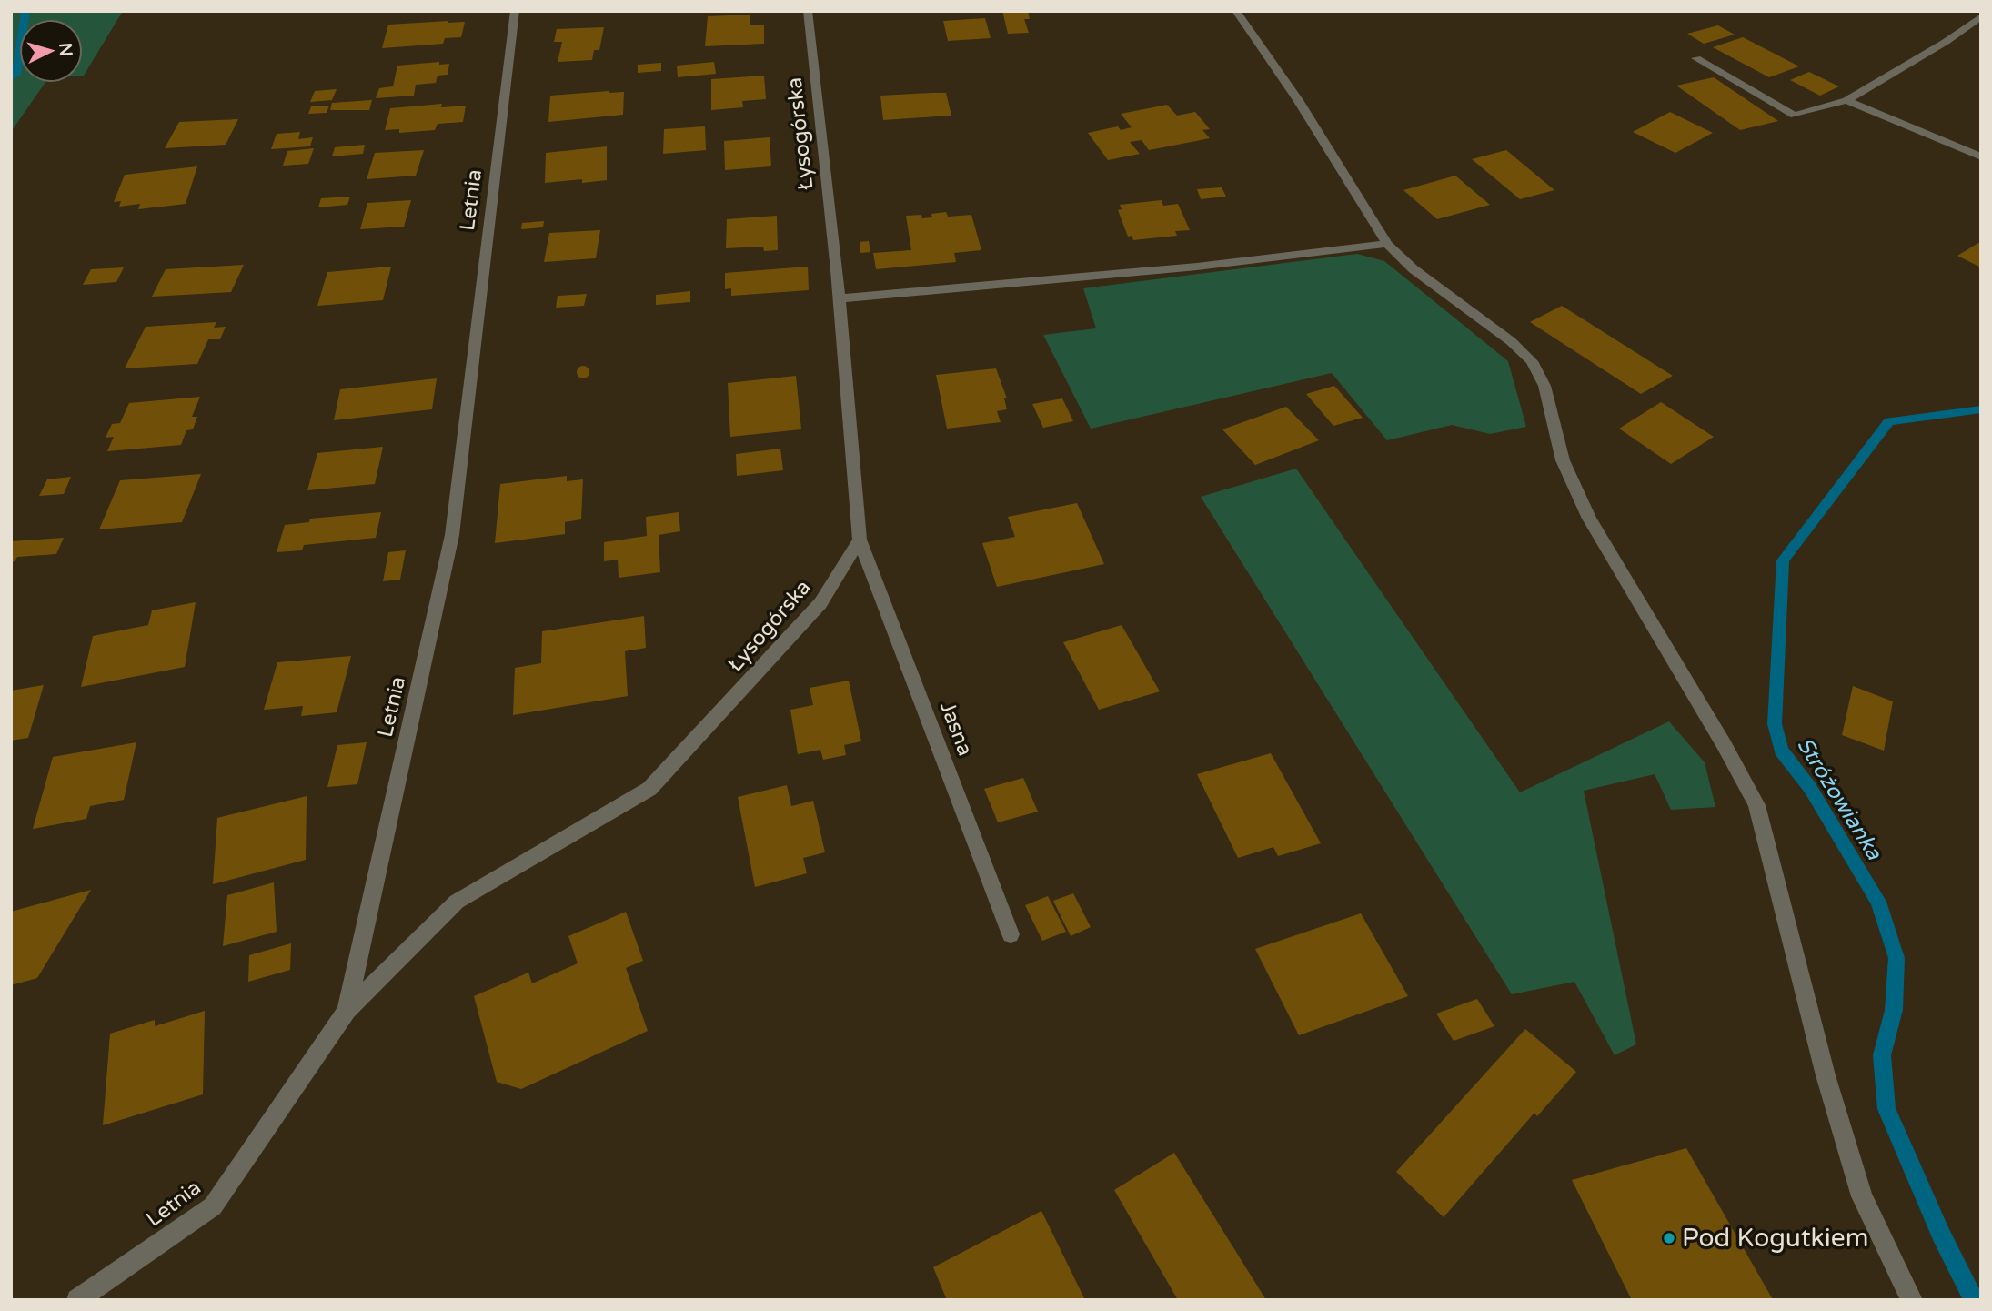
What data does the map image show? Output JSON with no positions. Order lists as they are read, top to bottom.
{
  "streets": {
    "street": ["Łysogórska", "Letnia", "Jasna"]
  },
  "crossings": [
    ["Łysogórska", "Letnia"],
    ["Łysogórska", "Jasna"]
  ],
  "water": ["Stróżowianka"],
  "places": ["Pod Kogutkiem"],
  "north": "right"
}
